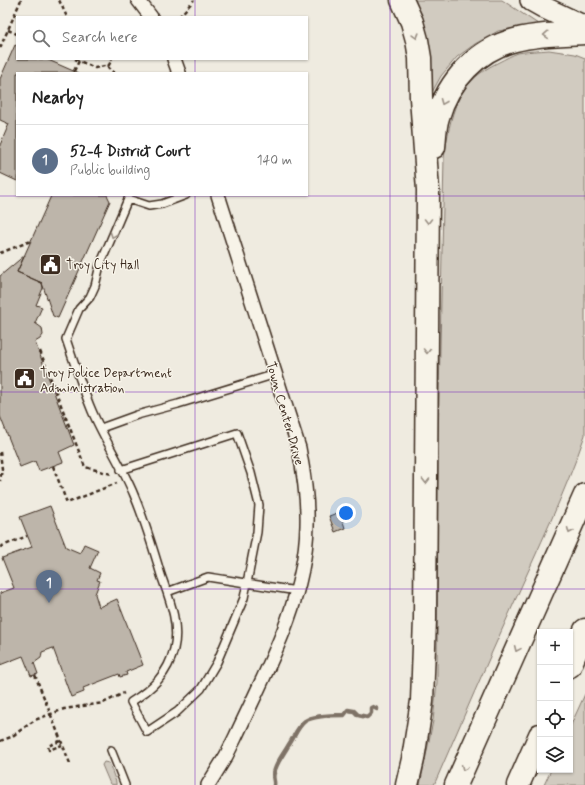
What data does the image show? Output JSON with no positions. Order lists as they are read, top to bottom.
{
  "streets": {
    "street": ["Town Center Drive"]
  },
  "places": {
    "public building": ["Troy City Hall", "Troy Police Department Administration"]
  },
  "page": {
    "search": "Search here",
    "heading": "Nearby",
    "list": [
      {
        "mark": "1",
        "name": "52-4 District Court",
        "note": "Public building",
        "value": "140 m"
      }
    ],
    "pins": "1",
    "map_buttons": ["+", "−"]
  }
}
